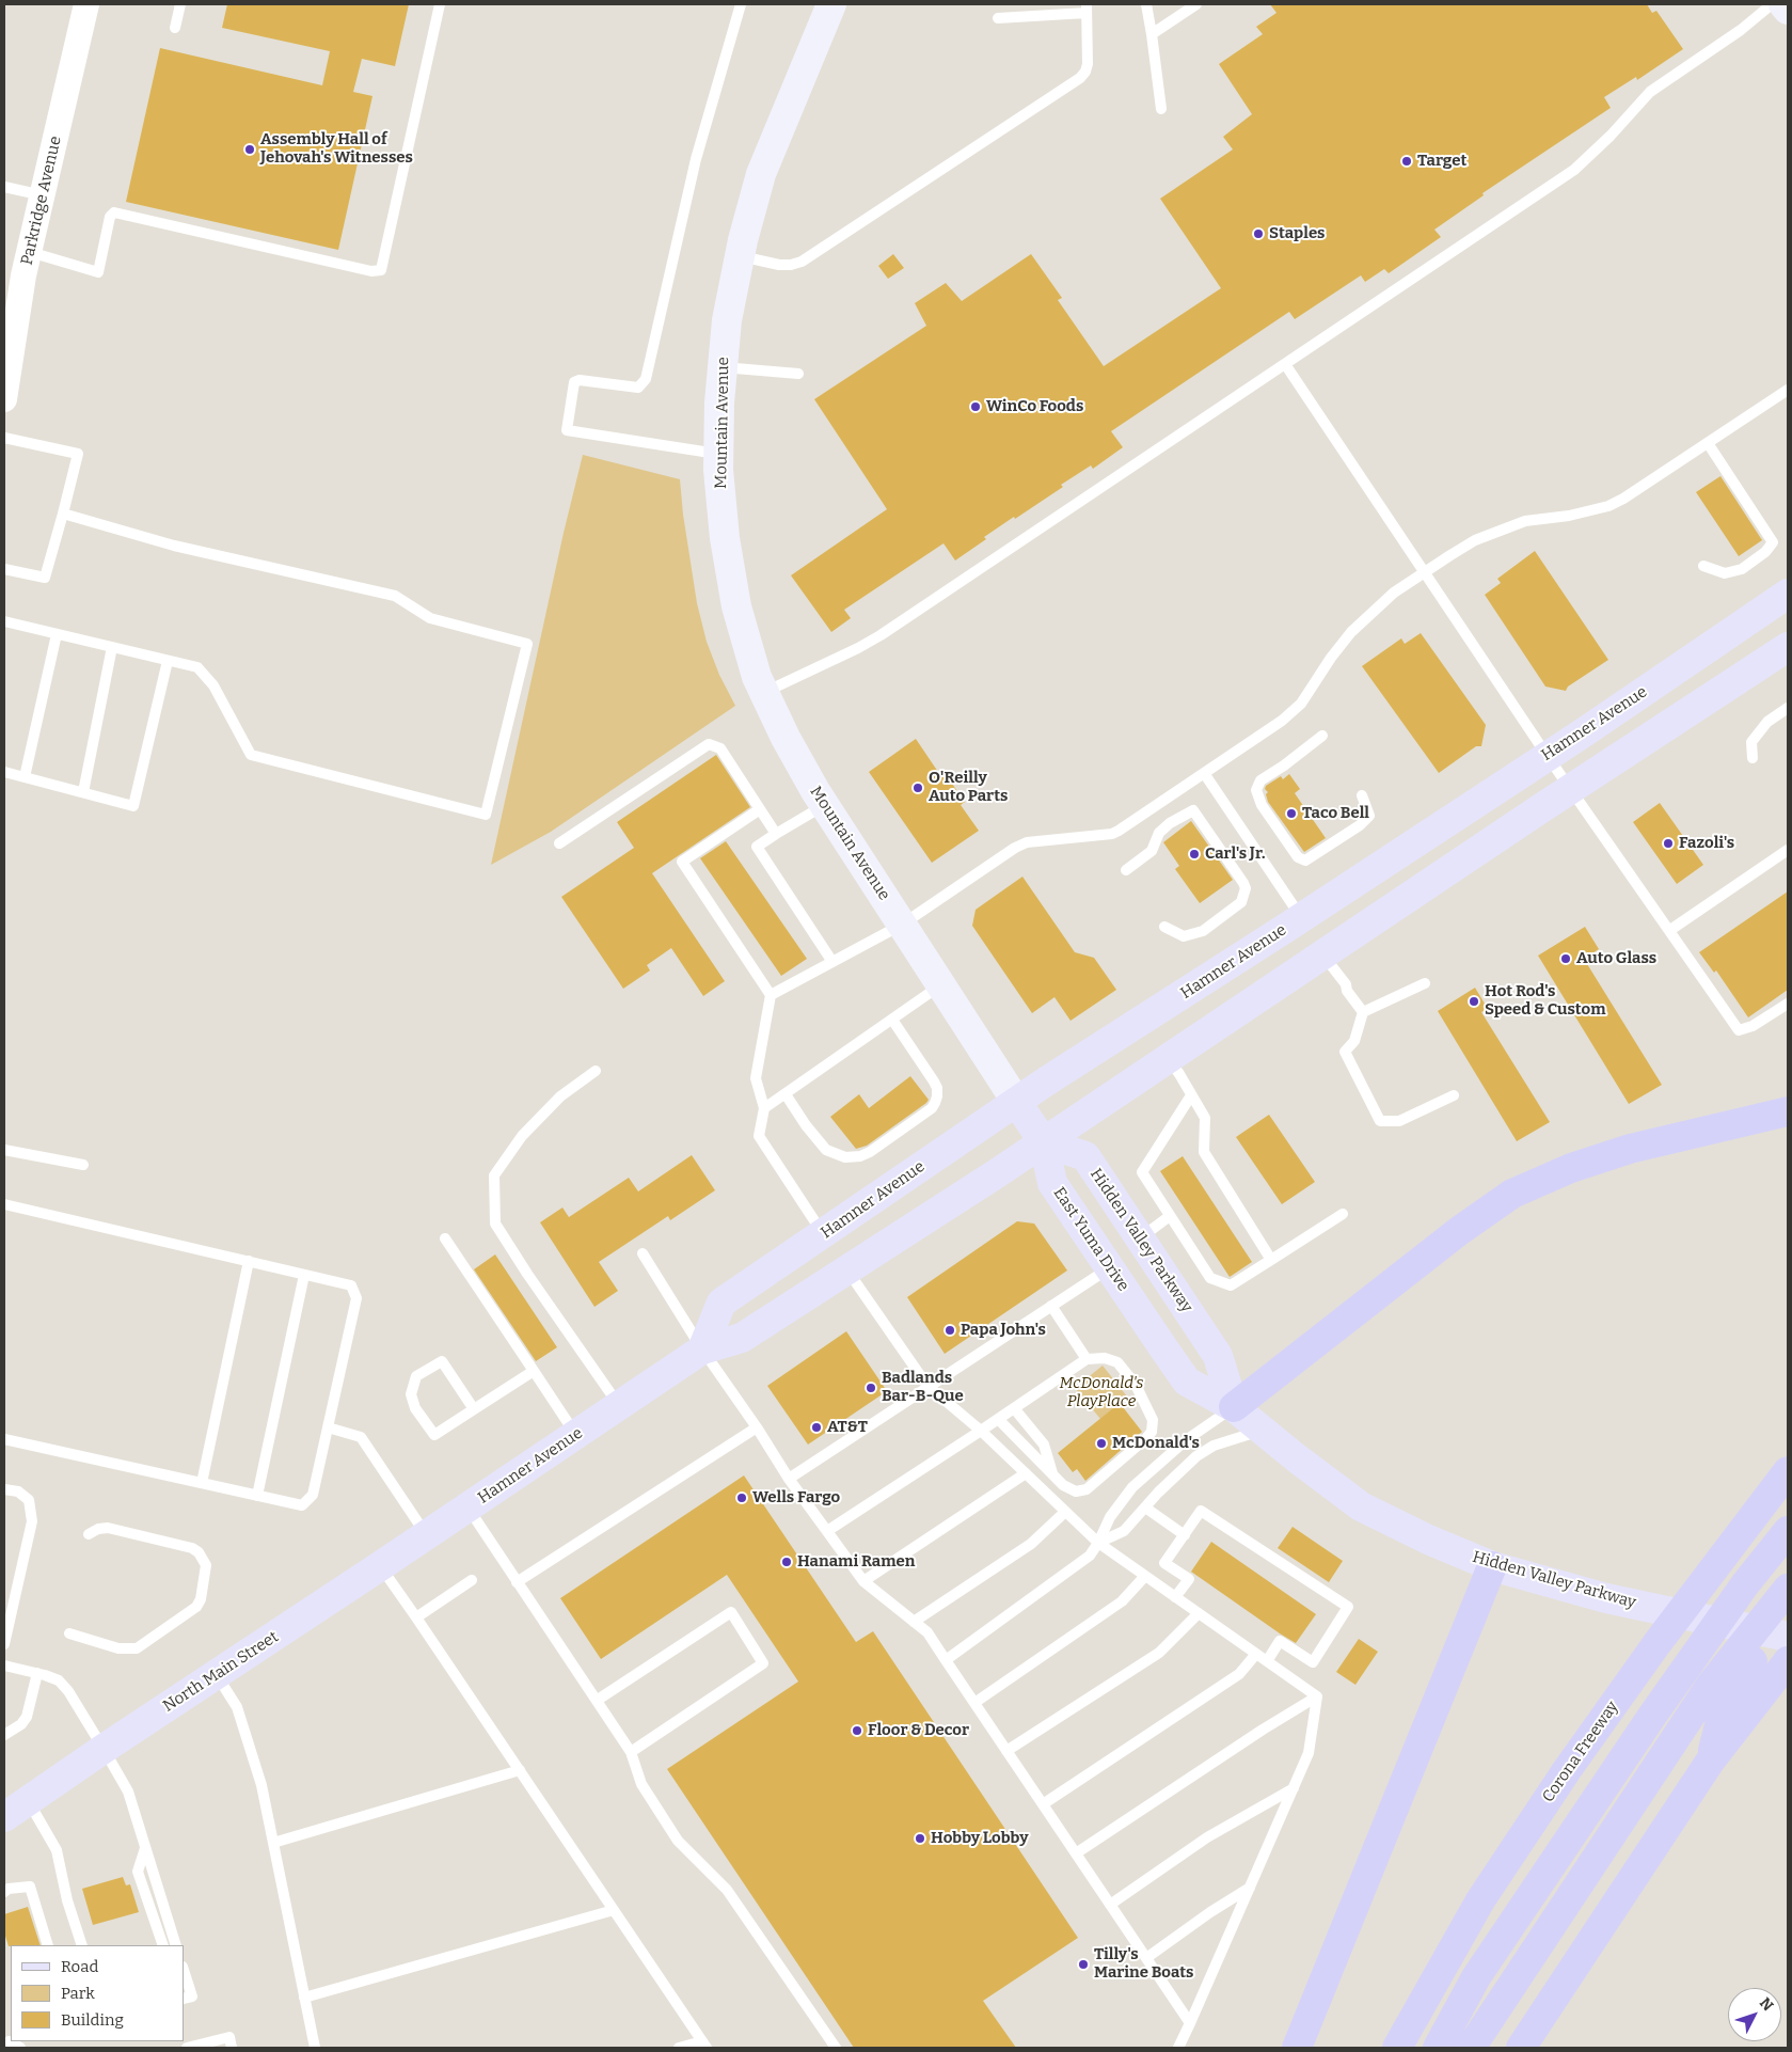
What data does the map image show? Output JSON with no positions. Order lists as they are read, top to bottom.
{
  "streets": {
    "highway": ["Corona Freeway"],
    "main road": [
      "Mountain Avenue",
      "Hamner Avenue",
      "East Yuma Drive",
      "Hidden Valley Parkway",
      "North Main Street"
    ],
    "street": ["Parkridge Avenue"]
  },
  "crossings": [
    ["Mountain Avenue", "Hamner Avenue"],
    ["Hamner Avenue", "East Yuma Drive"],
    ["Hamner Avenue", "Hidden Valley Parkway"],
    ["Hamner Avenue", "North Main Street"],
    ["East Yuma Drive", "Hidden Valley Parkway"]
  ],
  "parks": ["McDonald's PlayPlace"],
  "places": [
    "Assembly Hall of Jehovah's Witnesses",
    "Target",
    "Staples",
    "WinCo Foods",
    "O'Reilly Auto Parts",
    "Taco Bell",
    "Fazoli's",
    "Carl's Jr.",
    "Auto Glass",
    "Hot Rod's Speed & Custom",
    "Papa John's",
    "Badlands Bar-B-Que",
    "AT&T",
    "McDonald's",
    "Wells Fargo",
    "Hanami Ramen",
    "Floor & Decor",
    "Hobby Lobby",
    "Tilly's Marine Boats"
  ],
  "legend": ["Road", "Park", "Building"],
  "north": "top right"
}
